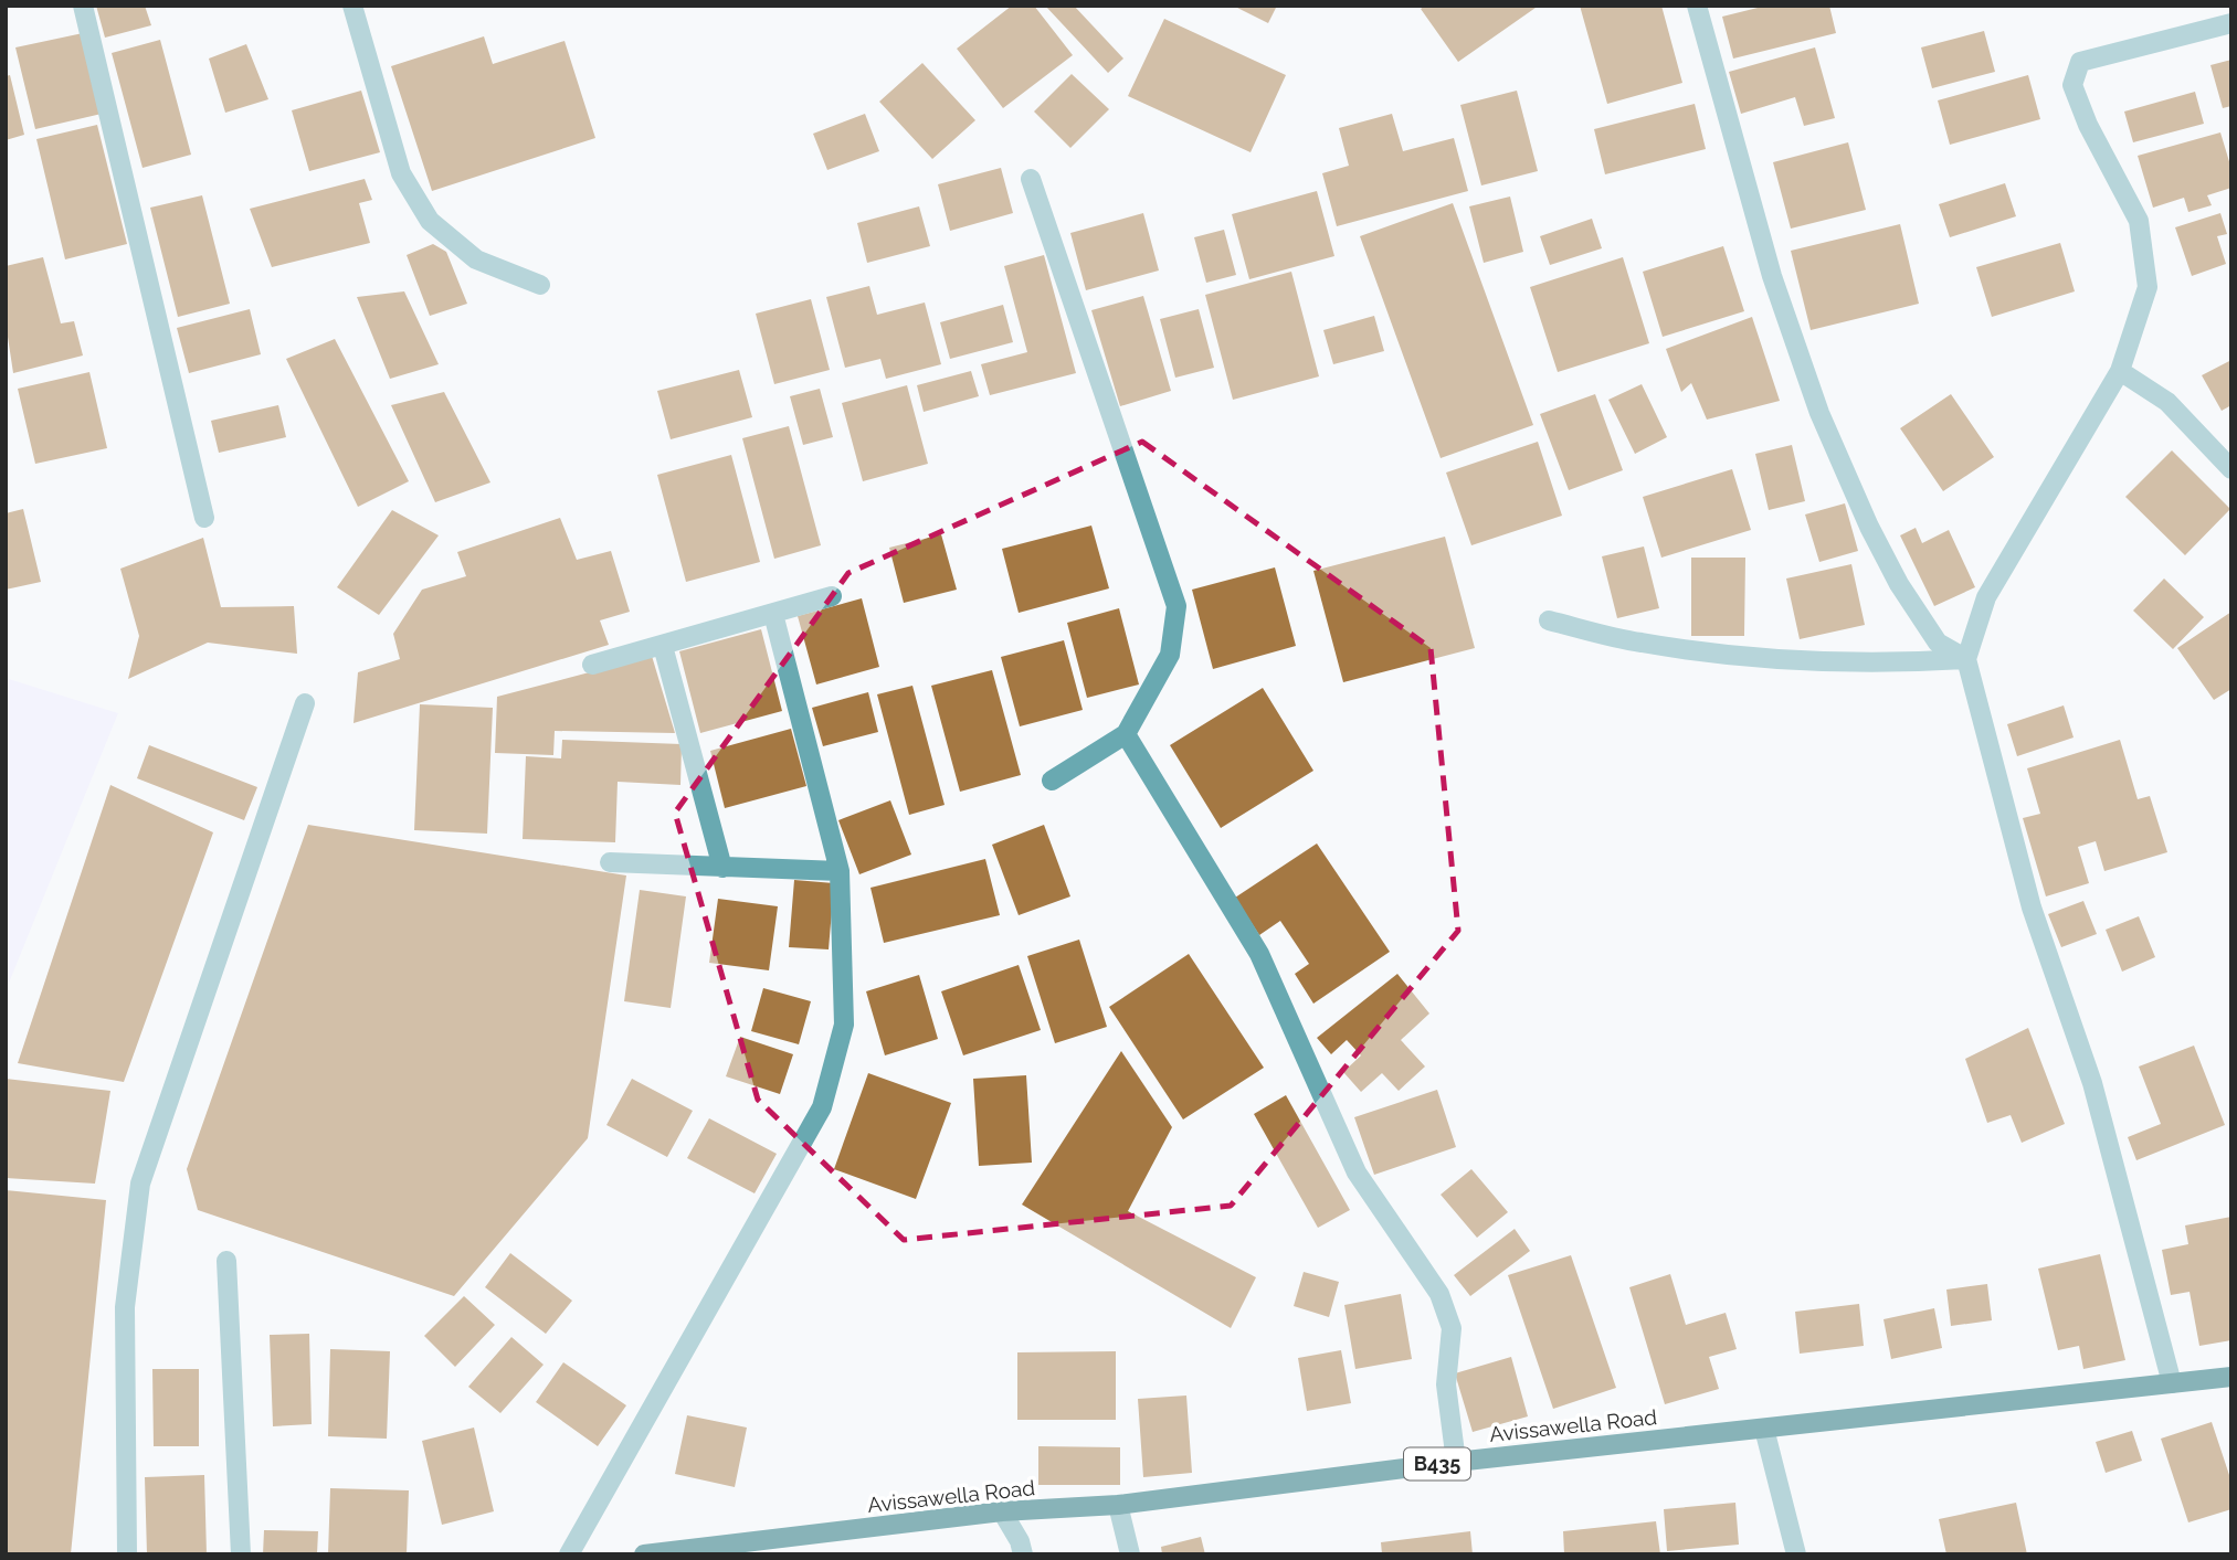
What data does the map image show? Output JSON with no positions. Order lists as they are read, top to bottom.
{
  "streets": {
    "main road": ["Avissawella Road", "B435"]
  }
}
